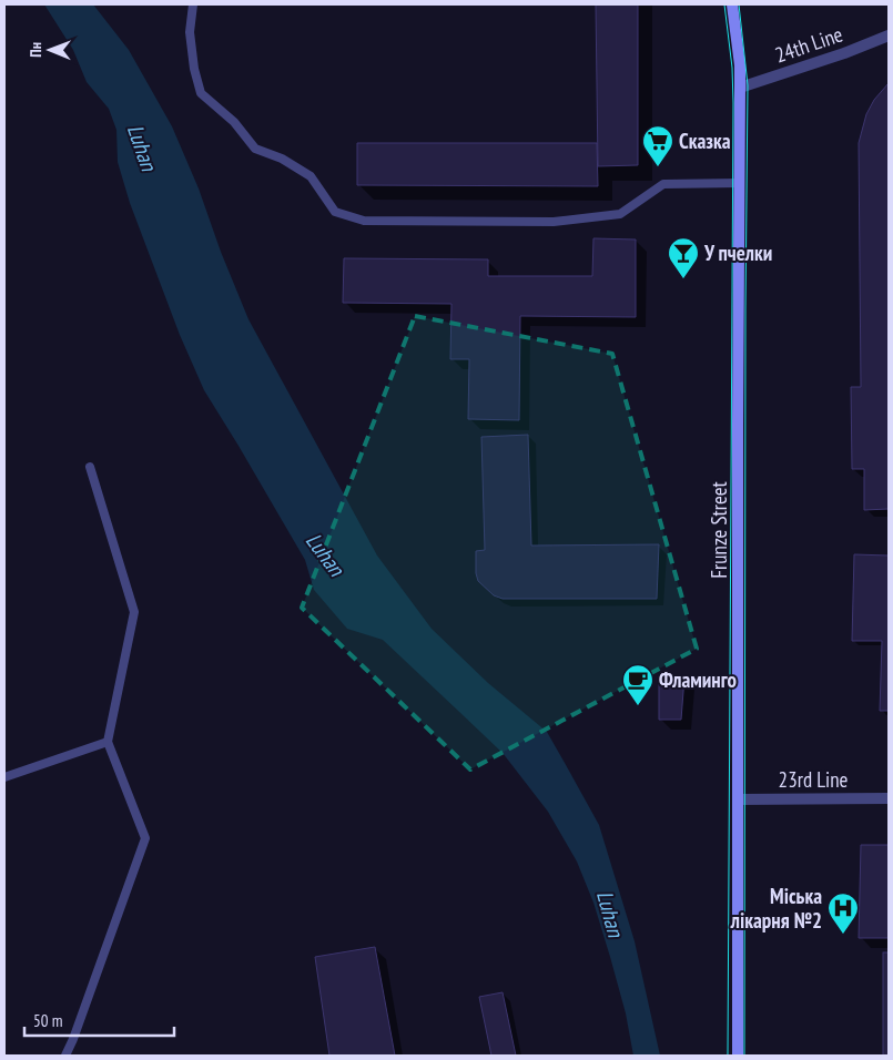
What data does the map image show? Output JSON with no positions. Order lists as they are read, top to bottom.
{
  "streets": {
    "street": ["24th Line", "Frunze Street", "23rd Line"]
  },
  "crossings": [
    ["24th Line", "Frunze Street"],
    ["Frunze Street", "23rd Line"]
  ],
  "water": ["Luhan"],
  "places": {
    "supermarket": ["Сказка"],
    "bar": ["У пчелки"],
    "cafe": ["Фламинго"],
    "hospital": ["Міська лікарня №2"]
  },
  "scale_bar": "50 m",
  "north": "left"
}
